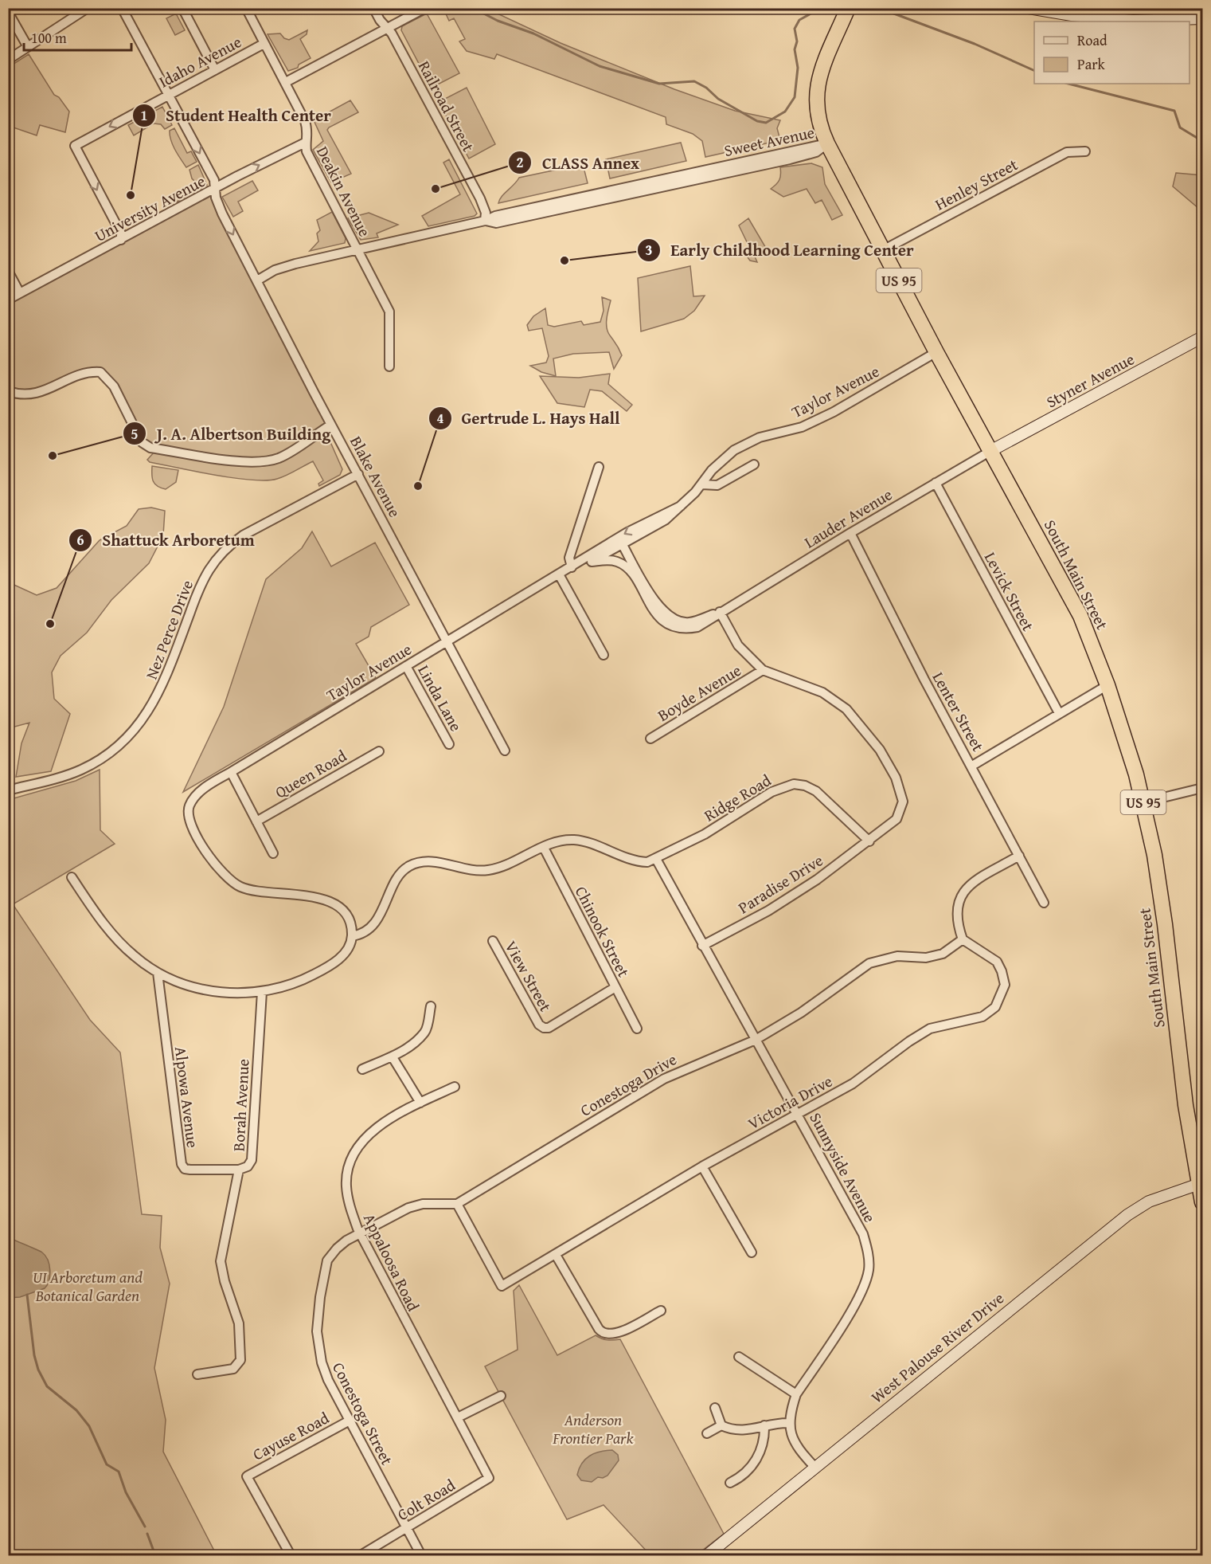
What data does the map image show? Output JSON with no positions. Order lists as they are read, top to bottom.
{
  "streets": {
    "highway": ["US 95", "South Main Street"],
    "street": [
      "Idaho Avenue",
      "Railroad Street",
      "Sweet Avenue",
      "Henley Street",
      "Deakin Avenue",
      "University Avenue",
      "Styner Avenue",
      "Taylor Avenue",
      "Blake Avenue",
      "Lauder Avenue",
      "Levick Street",
      "Nez Perce Drive",
      "Boyde Avenue",
      "Linda Lane",
      "Lenter Street",
      "Queen Road",
      "Ridge Road",
      "Paradise Drive",
      "Chinook Street",
      "View Street",
      "Conestoga Drive",
      "Alpowa Avenue",
      "Victoria Drive",
      "Borah Avenue",
      "Sunnyside Avenue",
      "Appaloosa Road",
      "West Palouse River Drive",
      "Conestoga Street",
      "Cayuse Road",
      "Colt Road"
    ]
  },
  "crossings": [
    ["Idaho Avenue", "Deakin Avenue"],
    ["Idaho Avenue", "University Avenue"],
    ["Idaho Avenue", "Blake Avenue"],
    ["Railroad Street", "Sweet Avenue"],
    ["Sweet Avenue", "Deakin Avenue"],
    ["Sweet Avenue", "Blake Avenue"],
    ["Sweet Avenue", "South Main Street"],
    ["Henley Street", "South Main Street"],
    ["Deakin Avenue", "University Avenue"],
    ["University Avenue", "Blake Avenue"],
    ["Styner Avenue", "Lauder Avenue"],
    ["Styner Avenue", "South Main Street"],
    ["Taylor Avenue", "Blake Avenue"],
    ["Taylor Avenue", "Lauder Avenue"],
    ["Taylor Avenue", "South Main Street"],
    ["Taylor Avenue", "Linda Lane"],
    ["Taylor Avenue", "Ridge Road"],
    ["Blake Avenue", "Nez Perce Drive"],
    ["Lauder Avenue", "South Main Street"],
    ["Lauder Avenue", "Levick Street"],
    ["Lauder Avenue", "Lenter Street"],
    ["South Main Street", "West Palouse River Drive"],
    ["Ridge Road", "Paradise Drive"],
    ["Ridge Road", "Chinook Street"],
    ["Ridge Road", "Sunnyside Avenue"],
    ["Paradise Drive", "Sunnyside Avenue"],
    ["Chinook Street", "View Street"],
    ["Conestoga Drive", "Victoria Drive"],
    ["Conestoga Drive", "Sunnyside Avenue"],
    ["Alpowa Avenue", "Borah Avenue"],
    ["Victoria Drive", "Sunnyside Avenue"],
    ["Appaloosa Road", "Conestoga Street"],
    ["Appaloosa Road", "Colt Road"],
    ["Conestoga Street", "Cayuse Road"],
    ["Conestoga Street", "Colt Road"]
  ],
  "parks": ["UI Arboretum and Botanical Garden", "Anderson Frontier Park"],
  "places": [
    "CLASS Annex",
    "Student Health Center",
    "Early Childhood Learning Center",
    "J. A. Albertson Building",
    "Gertrude L. Hays Hall",
    "Shattuck Arboretum"
  ],
  "legend": ["Road", "Park"],
  "scale_bar": "100 m"
}
